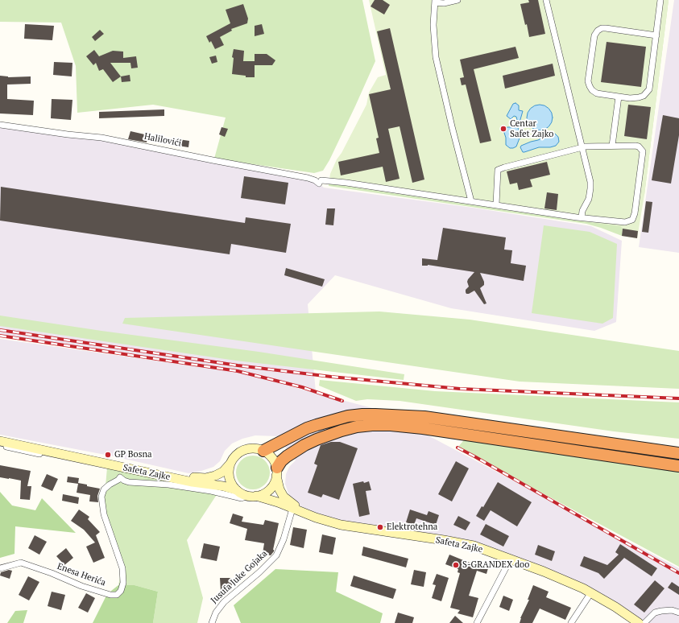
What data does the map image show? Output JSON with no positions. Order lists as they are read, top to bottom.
{
  "streets": {
    "main road": ["Safeta Zajke"],
    "street": ["Halilovići", "Enesa Herića", "Jusufa Juke Gojaka"]
  },
  "crossings": [
    ["Safeta Zajke", "Jusufa Juke Gojaka"]
  ],
  "places": [
    "Centar Safet Zajko",
    "GP Bosna",
    "Elektrotehna",
    "S-GRANDEX doo"
  ]
}
